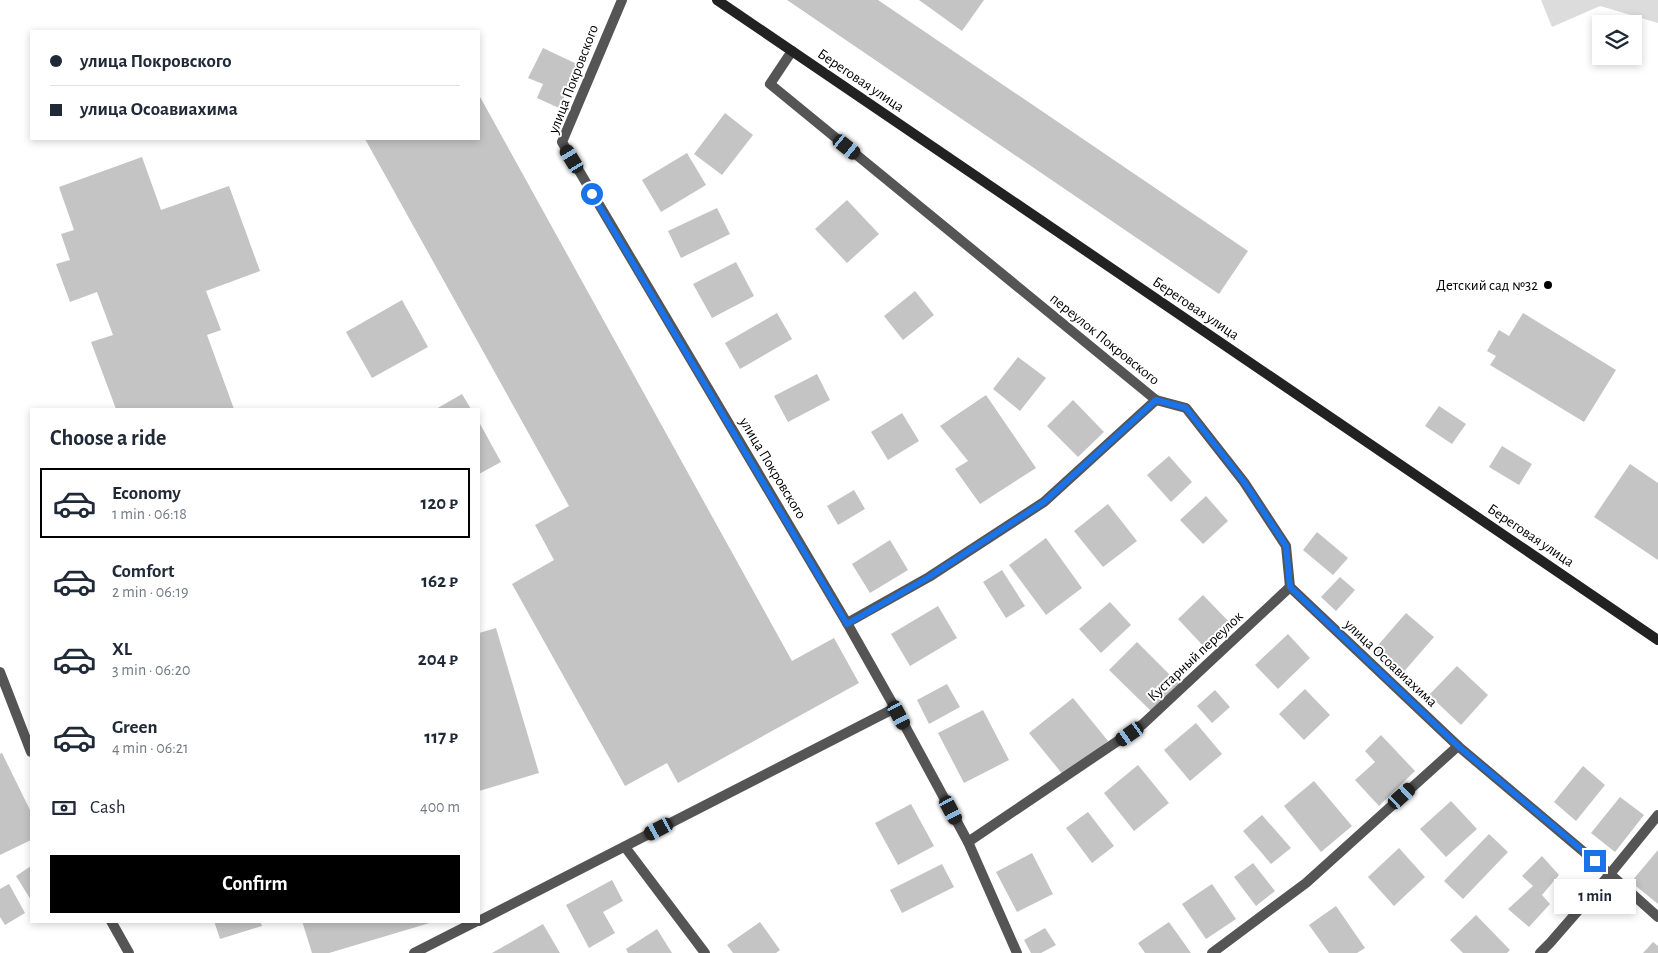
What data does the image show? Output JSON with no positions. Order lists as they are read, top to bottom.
{
  "streets": {
    "main road": ["Береговая улица"],
    "street": [
      "улица Покровского",
      "переулок Покровского",
      "Кустарный переулок",
      "улица Осоавиахима"
    ]
  },
  "crossings": [
    ["улица Покровского", "переулок Покровского"],
    ["улица Покровского", "Кустарный переулок"],
    ["Береговая улица", "переулок Покровского"],
    ["Кустарный переулок", "улица Осоавиахима"]
  ],
  "places": ["Детский сад №32"],
  "page": {
    "banner": ["улица Покровского", "улица Осоавиахима"],
    "heading": "Choose a ride",
    "list": [
      {
        "name": "Economy",
        "note": "1 min · 06:18",
        "value": "120 ₽"
      },
      {
        "name": "Comfort",
        "note": "2 min · 06:19",
        "value": "162 ₽"
      },
      {
        "name": "XL",
        "note": "3 min · 06:20",
        "value": "204 ₽"
      },
      {
        "name": "Green",
        "note": "4 min · 06:21",
        "value": "117 ₽"
      }
    ],
    "pay": ["Cash", "400 m"],
    "buttons": "Confirm",
    "bubble": "1 min"
  }
}
